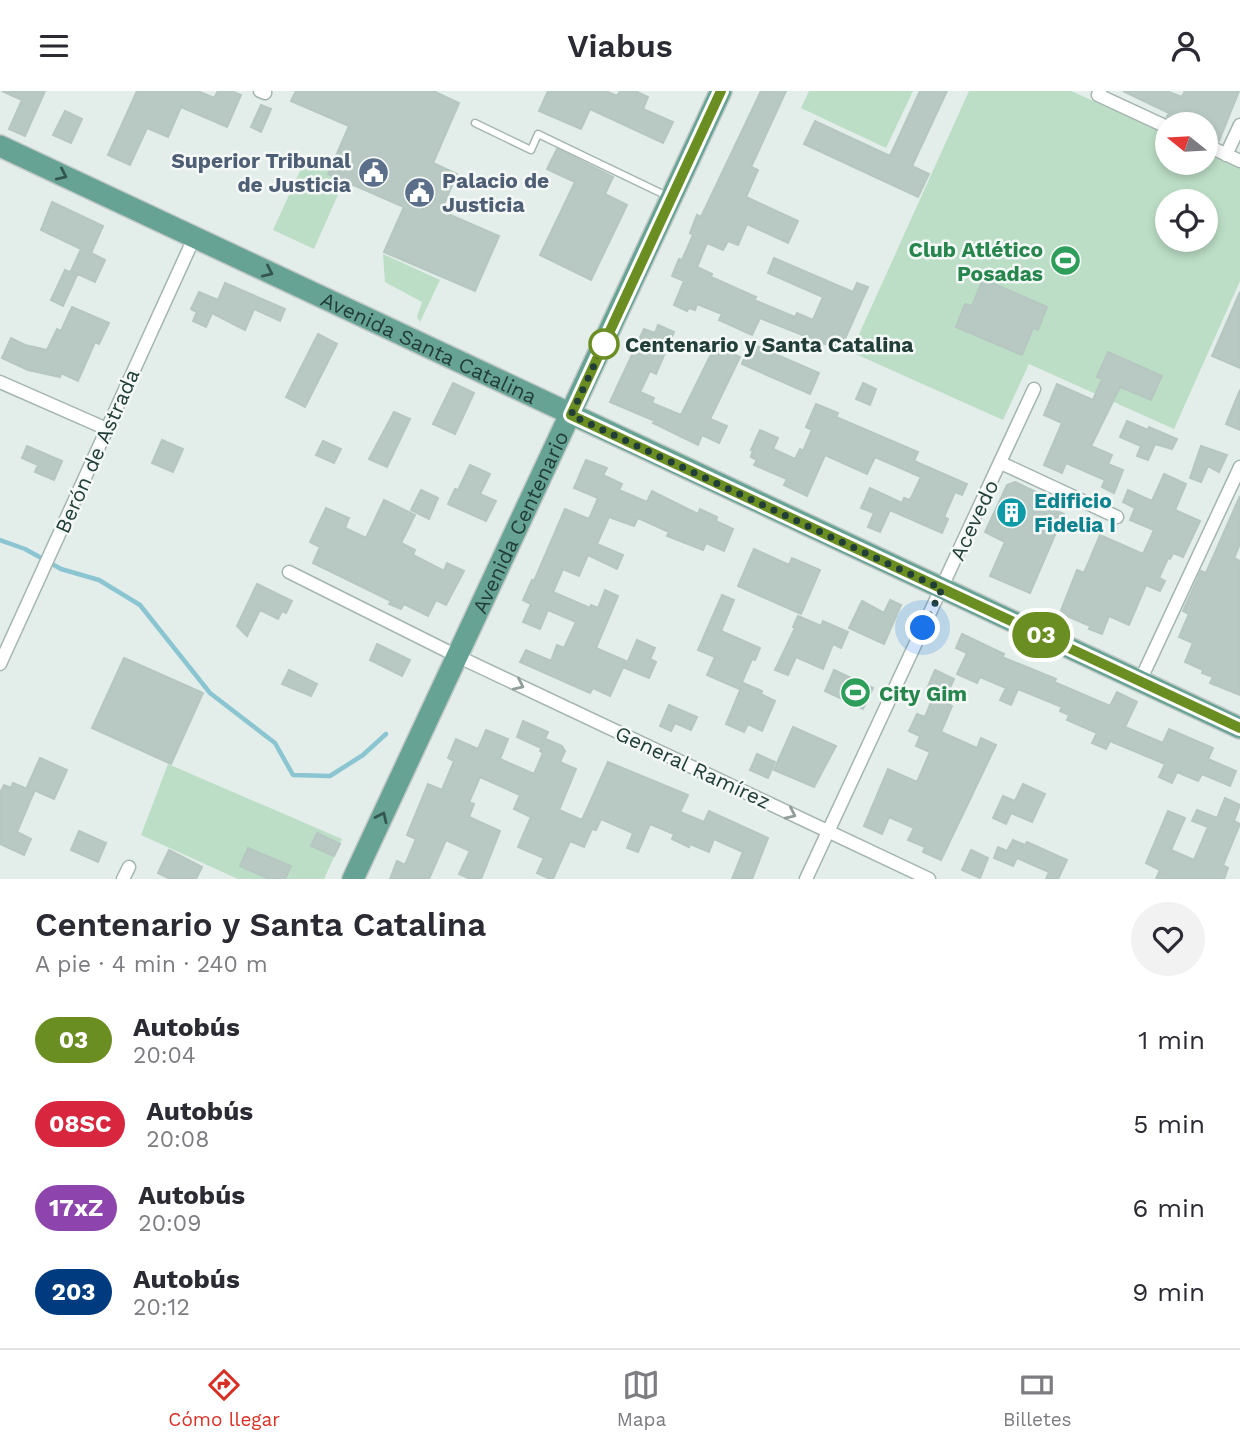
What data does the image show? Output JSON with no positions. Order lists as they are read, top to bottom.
{
  "streets": {
    "main road": ["Avenida Santa Catalina", "Avenida Centenario"],
    "street": ["Berón de Astrada", "Acevedo", "General Ramírez"]
  },
  "crossings": [
    ["Avenida Santa Catalina", "Berón de Astrada"],
    ["Avenida Santa Catalina", "Acevedo"],
    ["Avenida Santa Catalina", "Avenida Centenario"],
    ["Acevedo", "General Ramírez"],
    ["Avenida Centenario", "General Ramírez"]
  ],
  "one_way": ["Avenida Santa Catalina", "General Ramírez"],
  "places": {
    "public building": ["Superior Tribunal de Justicia", "Palacio de Justicia"],
    "sports": ["Club Atlético Posadas", "City Gim"],
    "other": ["Centenario y Santa Catalina"],
    "building": ["Edificio Fidelia I"]
  },
  "lines": ["bus line 03"],
  "north": "left",
  "page": {
    "header": "Viabus",
    "on_map": "03",
    "heading": ["Centenario y Santa Catalina", "A pie · 4 min · 240 m"],
    "list": [
      {
        "mark": "03",
        "name": "Autobús",
        "note": "20:04",
        "value": "1 min"
      },
      {
        "mark": "08SC",
        "name": "Autobús",
        "note": "20:08",
        "value": "5 min"
      },
      {
        "mark": "17xZ",
        "name": "Autobús",
        "note": "20:09",
        "value": "6 min"
      },
      {
        "mark": "203",
        "name": "Autobús",
        "note": "20:12",
        "value": "9 min"
      }
    ],
    "tabs": ["Cómo llegar", "Mapa", "Billetes"]
  }
}
